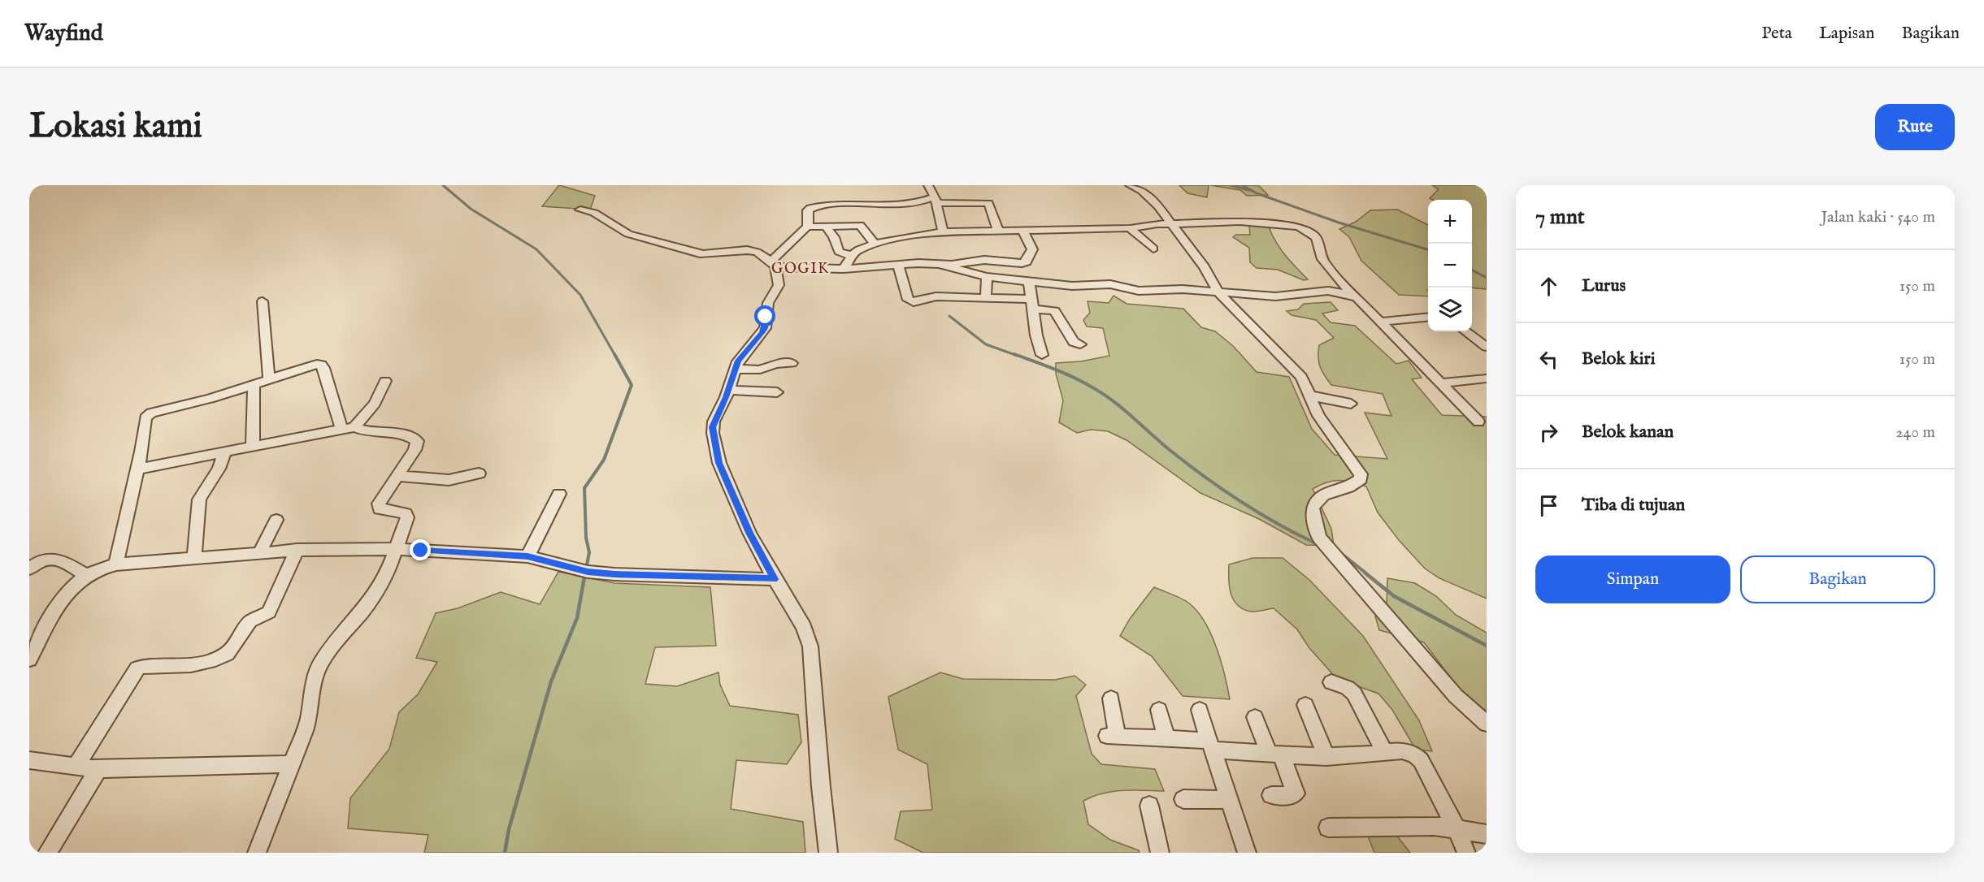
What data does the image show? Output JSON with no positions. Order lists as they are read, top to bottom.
{
  "districts": ["GOGIK"],
  "page": {
    "header": "Wayfind",
    "nav": ["Peta", "Lapisan", "Bagikan"],
    "buttons": [
      "Rute",
      ["Simpan", "Bagikan"]
    ],
    "title": "Lokasi kami",
    "heading": ["7 mnt", "Jalan kaki · 540 m"],
    "map_buttons": ["+", "−"],
    "list": [
      ["Lurus", "150 m"],
      ["Belok kiri", "150 m"],
      ["Belok kanan", "240 m"],
      "Tiba di tujuan"
    ]
  }
}
